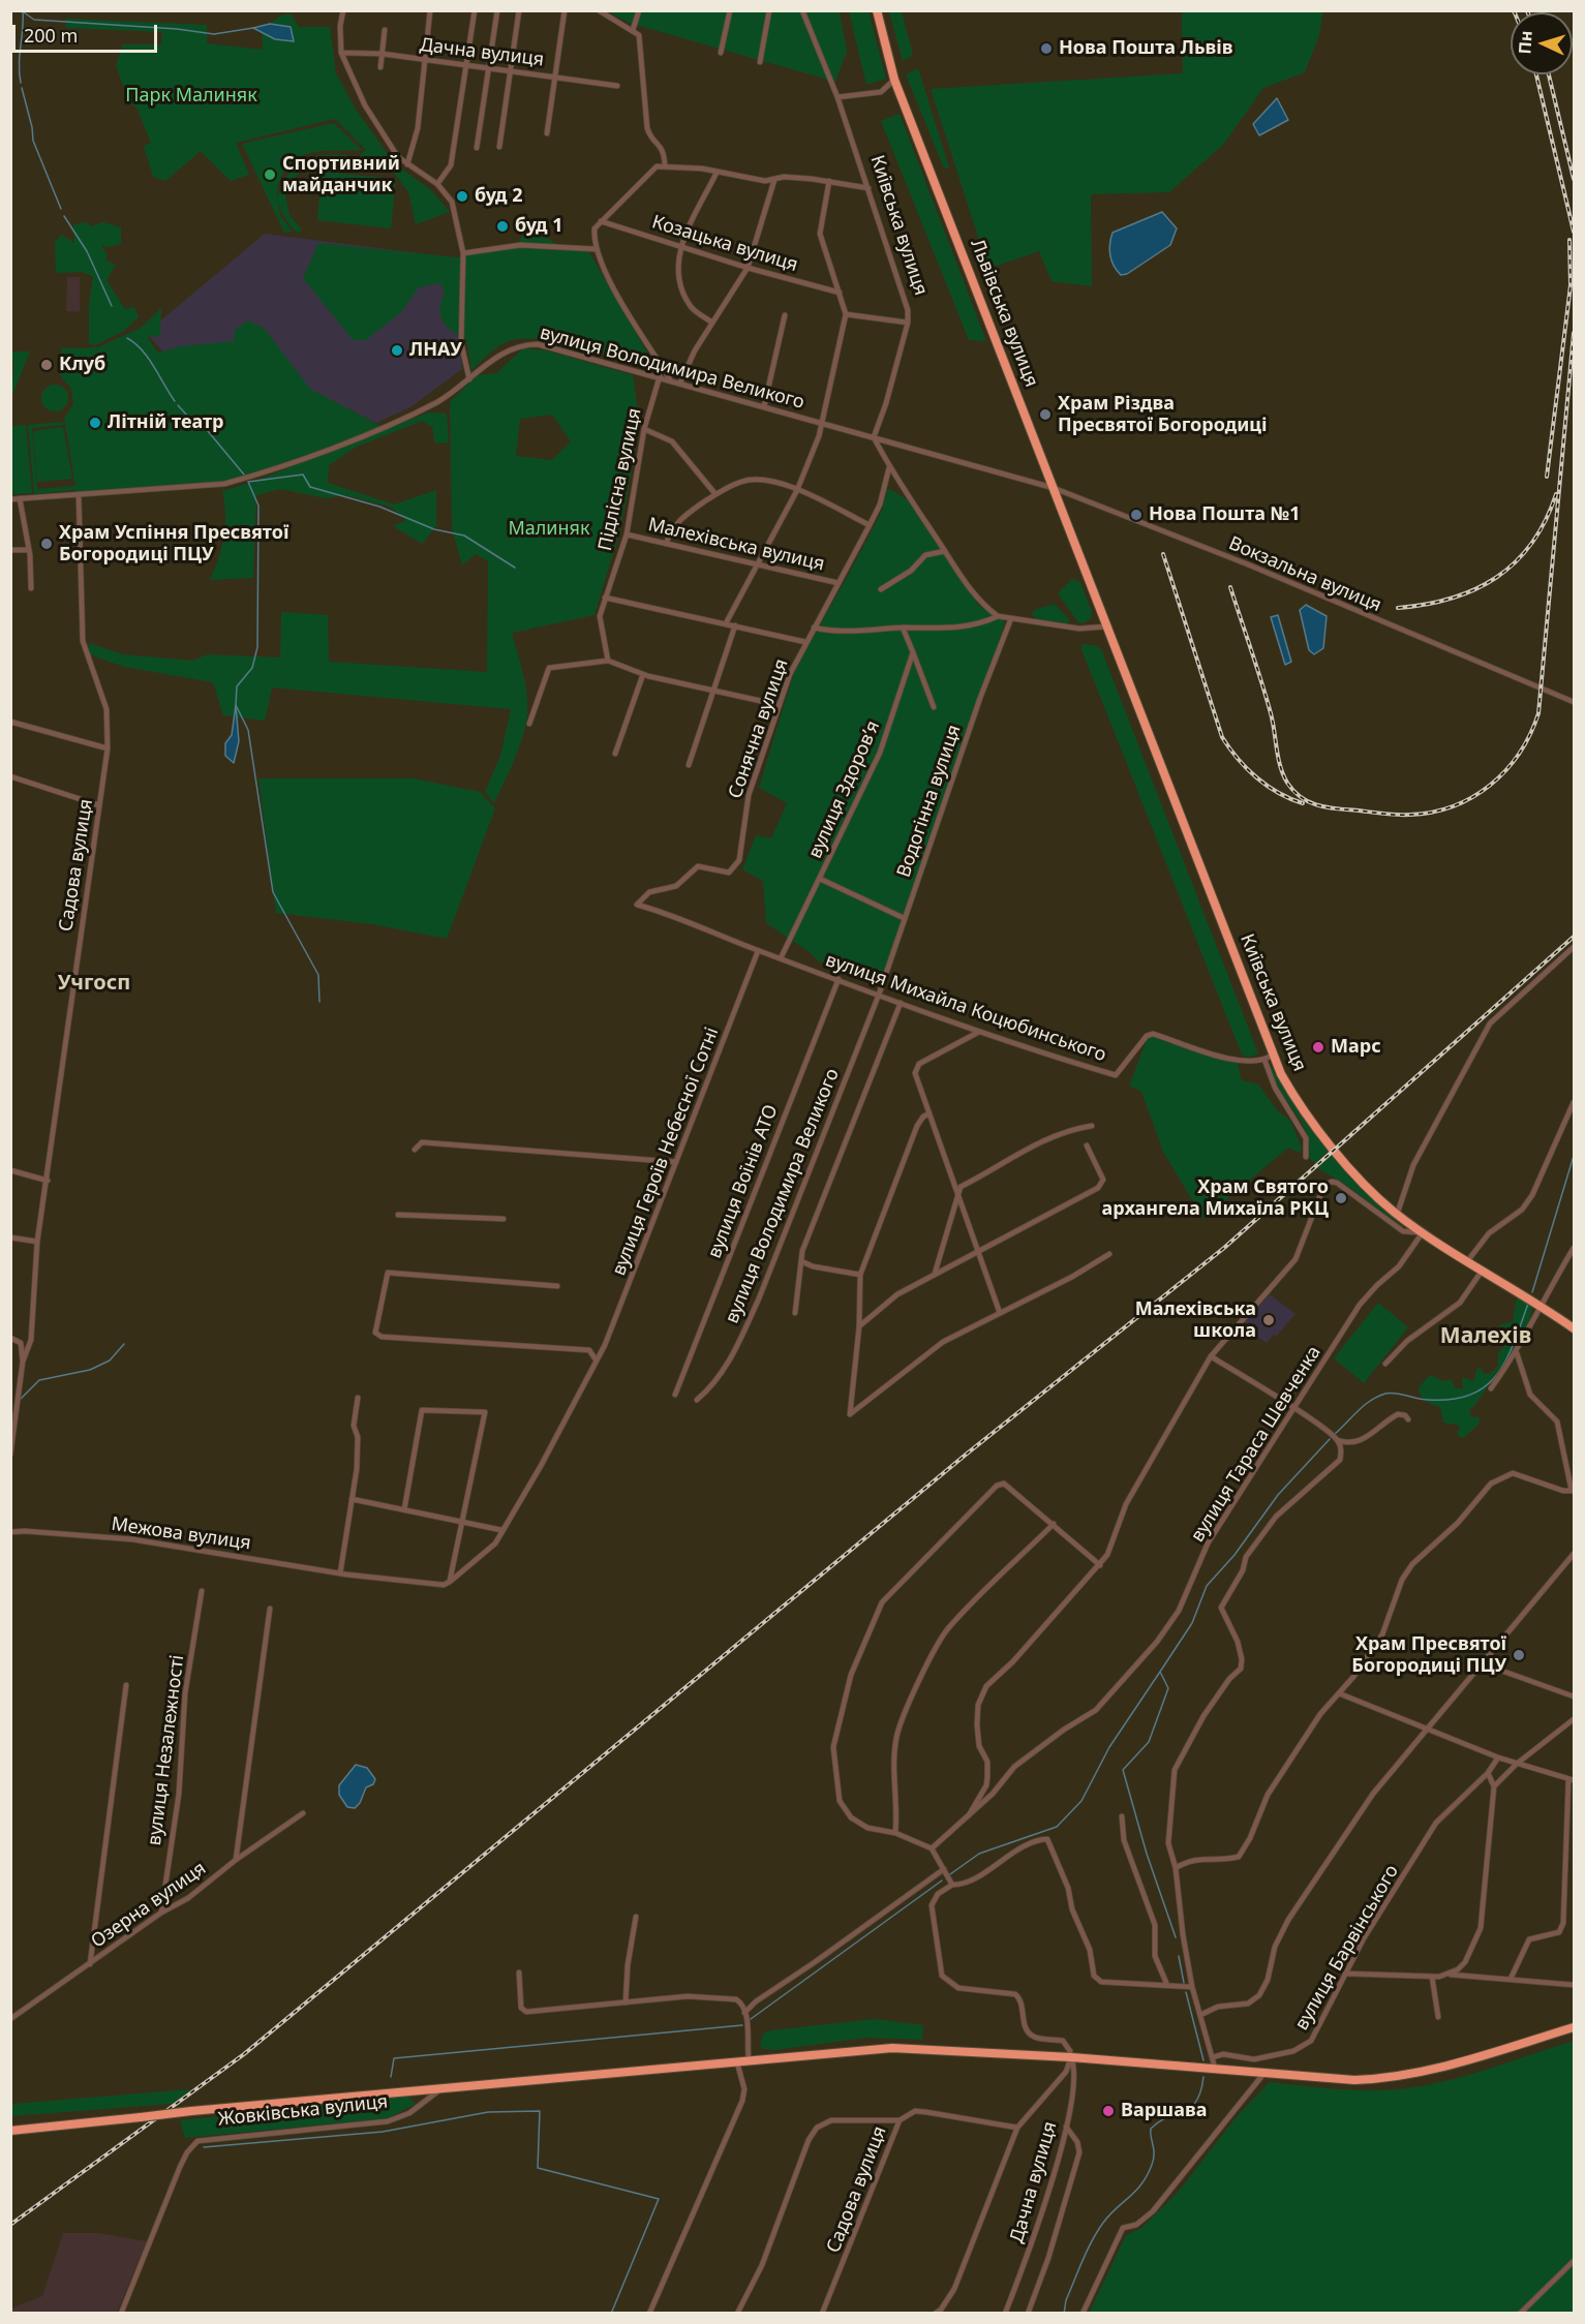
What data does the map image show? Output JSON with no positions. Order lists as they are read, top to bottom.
{
  "streets": {
    "highway": ["Київська вулиця", "Львівська вулиця"],
    "street": [
      "Дачна вулиця",
      "Козацька вулиця",
      "вулиця Володимира Великого",
      "Підлісна вулиця",
      "Малехівська вулиця",
      "Вокзальна вулиця",
      "Сонячна вулиця",
      "вулиця Здоровʼя",
      "Водогінна вулиця",
      "Садова вулиця",
      "вулиця Михайла Коцюбинського",
      "вулиця Героїв Небесної Сотні",
      "вулиця Воїнів АТО",
      "вулиця Тараса Шевченка",
      "Межова вулиця",
      "вулиця Незалежності",
      "Озерна вулиця",
      "вулиця Барвінського",
      "Жовківська вулиця"
    ]
  },
  "crossings": [
    ["Київська вулиця", "Львівська вулиця"],
    ["Київська вулиця", "вулиця Володимира Великого"],
    ["Київська вулиця", "вулиця Михайла Коцюбинського"],
    ["Київська вулиця", "вулиця Тараса Шевченка"],
    ["Львівська вулиця", "вулиця Володимира Великого"],
    ["Львівська вулиця", "Вокзальна вулиця"],
    ["вулиця Володимира Великого", "Підлісна вулиця"],
    ["вулиця Володимира Великого", "Вокзальна вулиця"],
    ["вулиця Володимира Великого", "Водогінна вулиця"],
    ["вулиця Володимира Великого", "Садова вулиця"],
    ["вулиця Володимира Великого", "вулиця Михайла Коцюбинського"],
    ["Підлісна вулиця", "Малехівська вулиця"],
    ["Малехівська вулиця", "Сонячна вулиця"],
    ["Сонячна вулиця", "вулиця Михайла Коцюбинського"],
    ["вулиця Здоровʼя", "вулиця Михайла Коцюбинського"],
    ["Водогінна вулиця", "вулиця Михайла Коцюбинського"],
    ["вулиця Михайла Коцюбинського", "вулиця Героїв Небесної Сотні"],
    ["вулиця Михайла Коцюбинського", "вулиця Воїнів АТО"],
    ["вулиця Героїв Небесної Сотні", "Межова вулиця"],
    ["вулиця Незалежності", "Озерна вулиця"]
  ],
  "districts": ["Учгосп", "Малехів"],
  "parks": ["Парк Малиняк", "Малиняк"],
  "places": [
    "Нова Пошта Львів",
    "Спортивний майданчик",
    "буд 2",
    "буд 1",
    "ЛНАУ",
    "Клуб",
    "Храм Різдва Пресвятої Богородиці",
    "Літній театр",
    "Нова Пошта №1",
    "Храм Успіння Пресвятої Богородиці ПЦУ",
    "Марс",
    "Храм Святого архангела Михаїла РКЦ",
    "Малехівська школа",
    "Храм Пресвятої Богородиці ПЦУ",
    "Варшава"
  ],
  "scale_bar": "200 m",
  "north": "left"
}
